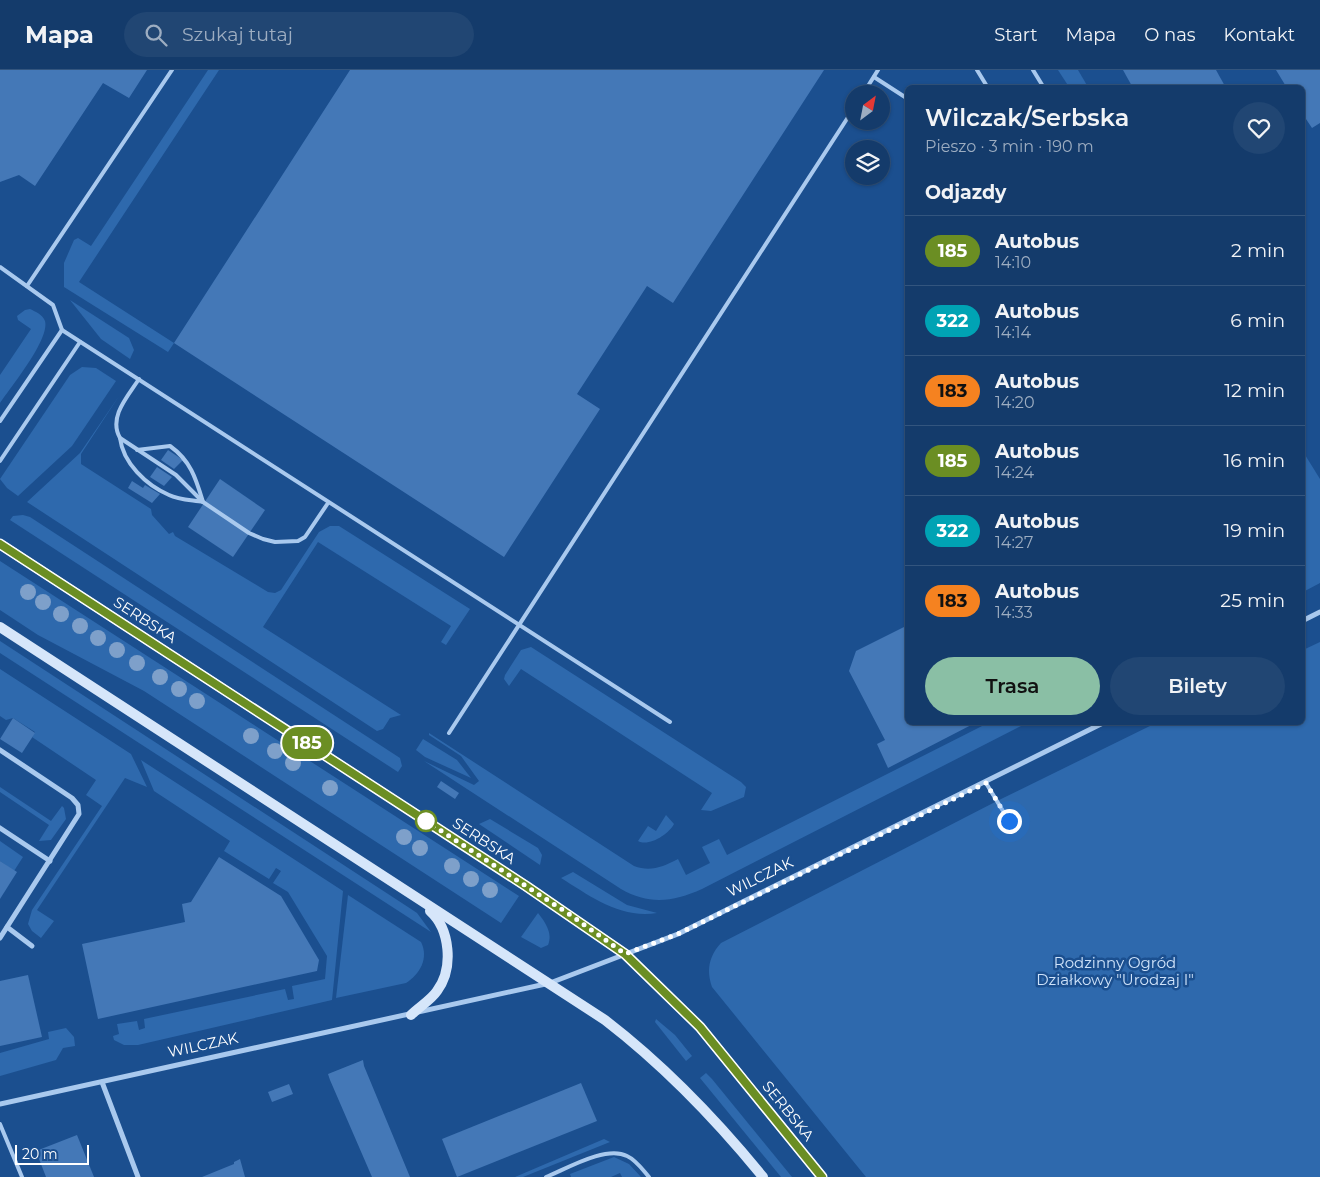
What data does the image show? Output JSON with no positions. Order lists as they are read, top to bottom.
{
  "streets": {
    "street": ["SERBSKA", "WILCZAK"]
  },
  "crossings": [
    ["SERBSKA", "WILCZAK"]
  ],
  "parks": ["Rodzinny Ogród Działkowy \"Urodzaj I\""],
  "lines": ["bus line 185"],
  "scale_bar": "20 m",
  "north": "top right",
  "page": {
    "header": "Mapa",
    "search": "Szukaj tutaj",
    "nav": [
      "Start",
      "Mapa",
      "O nas",
      "Kontakt"
    ],
    "on_map": "185",
    "heading": [
      ["Wilczak/Serbska", "Pieszo · 3 min · 190 m"],
      "Odjazdy"
    ],
    "list": [
      {
        "mark": "185",
        "name": "Autobus",
        "note": "14:10",
        "value": "2 min"
      },
      {
        "mark": "322",
        "name": "Autobus",
        "note": "14:14",
        "value": "6 min"
      },
      {
        "mark": "183",
        "name": "Autobus",
        "note": "14:20",
        "value": "12 min"
      },
      {
        "mark": "185",
        "name": "Autobus",
        "note": "14:24",
        "value": "16 min"
      },
      {
        "mark": "322",
        "name": "Autobus",
        "note": "14:27",
        "value": "19 min"
      },
      {
        "mark": "183",
        "name": "Autobus",
        "note": "14:33",
        "value": "25 min"
      }
    ],
    "buttons": ["Trasa", "Bilety"],
    "scale": "20 m"
  }
}
